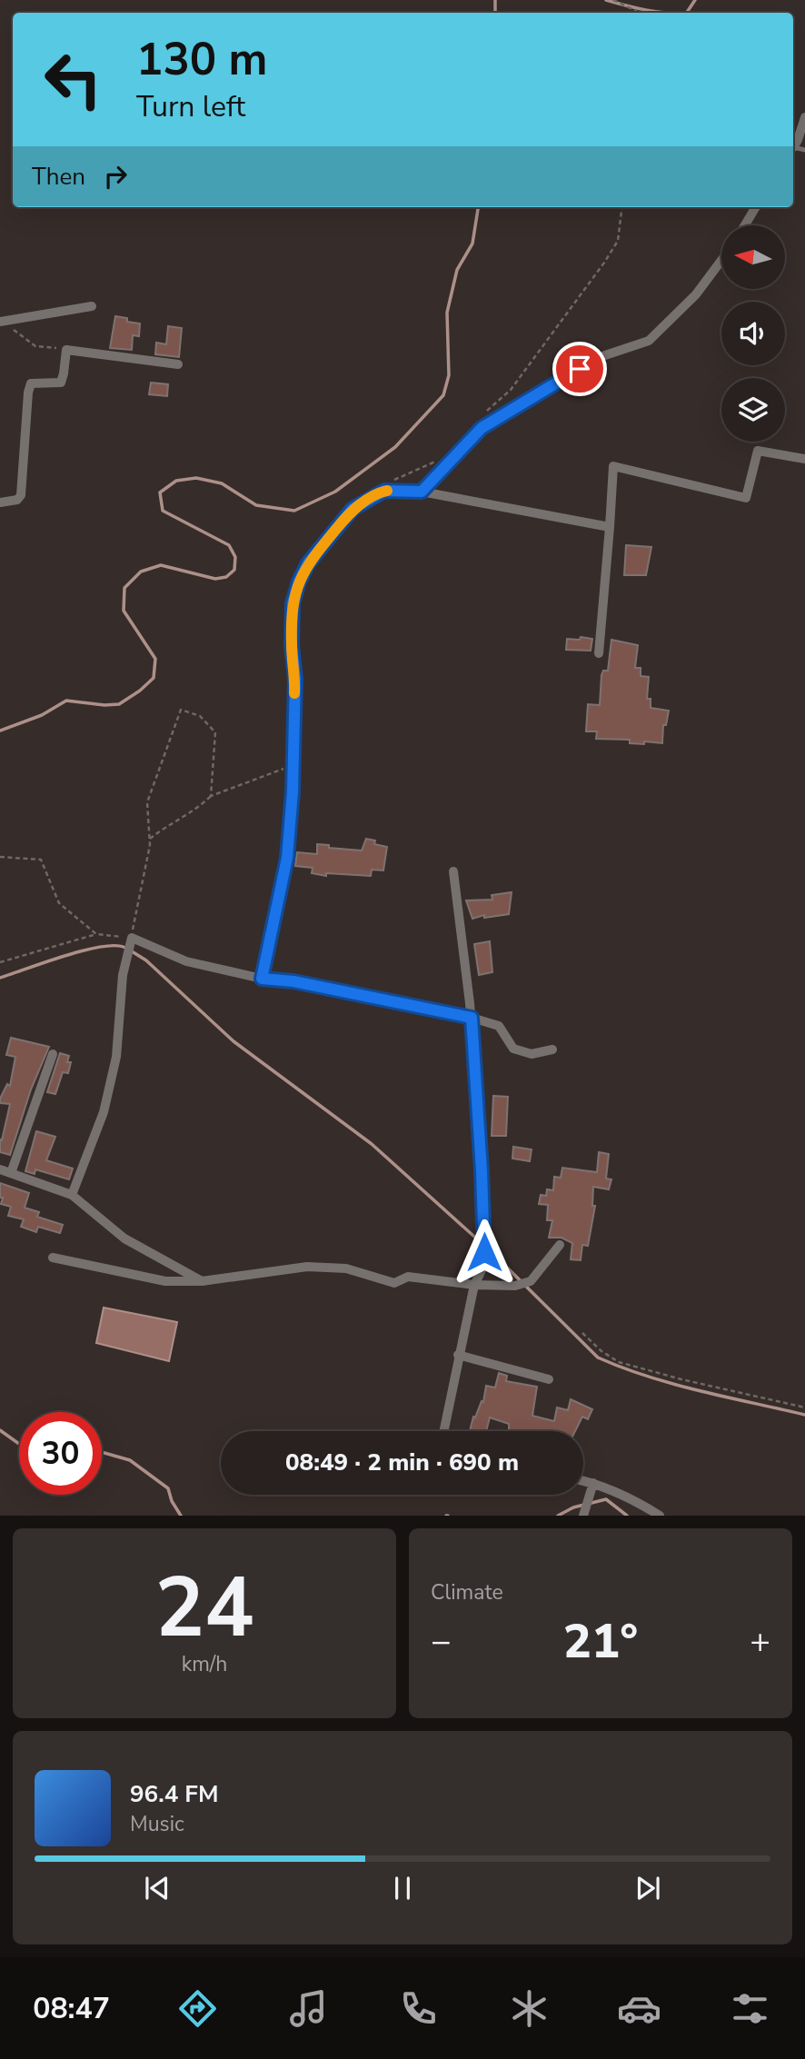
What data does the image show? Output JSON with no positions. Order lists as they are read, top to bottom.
{
  "north": "left",
  "page": {
    "turn": ["130 m", "Turn left"],
    "then": "Then",
    "limit": "30",
    "trip": "08:49 · 2 min · 690 m",
    "tile": [
      ["24", "km/h"],
      "Climate"
    ],
    "heat": ["−", "21°", "+"],
    "song": ["96.4 FM", "Music"],
    "tabs": "08:47"
  }
}
